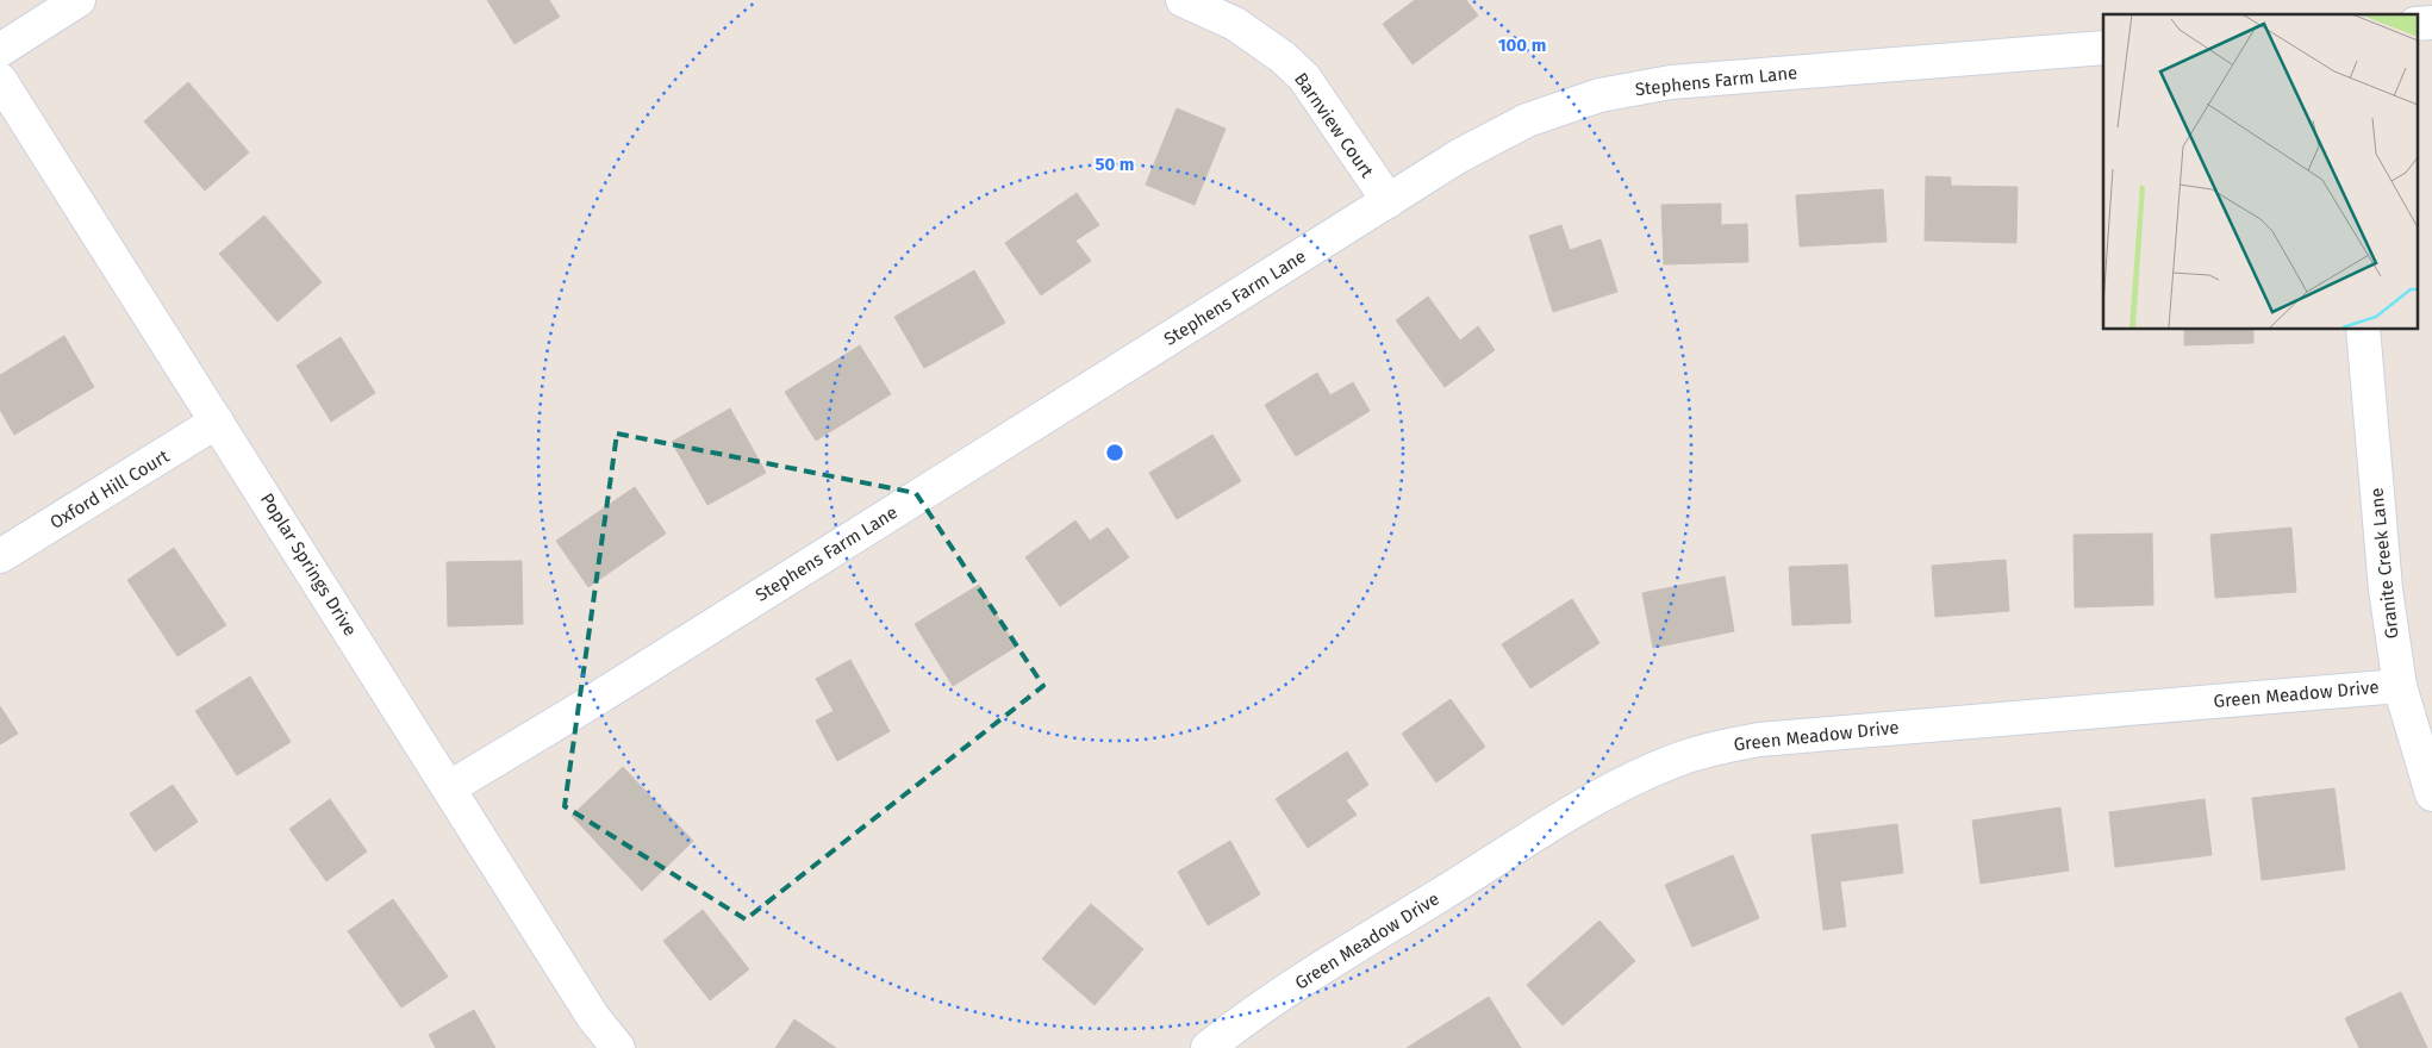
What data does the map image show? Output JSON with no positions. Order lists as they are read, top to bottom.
{
  "streets": {
    "street": [
      "Stephens Farm Lane",
      "Barnview Court",
      "Oxford Hill Court",
      "Granite Creek Lane",
      "Poplar Springs Drive",
      "Green Meadow Drive"
    ]
  },
  "crossings": [
    ["Stephens Farm Lane", "Barnview Court"],
    ["Stephens Farm Lane", "Poplar Springs Drive"],
    ["Oxford Hill Court", "Poplar Springs Drive"],
    ["Granite Creek Lane", "Green Meadow Drive"]
  ],
  "rings": ["100 m", "50 m"]
}
